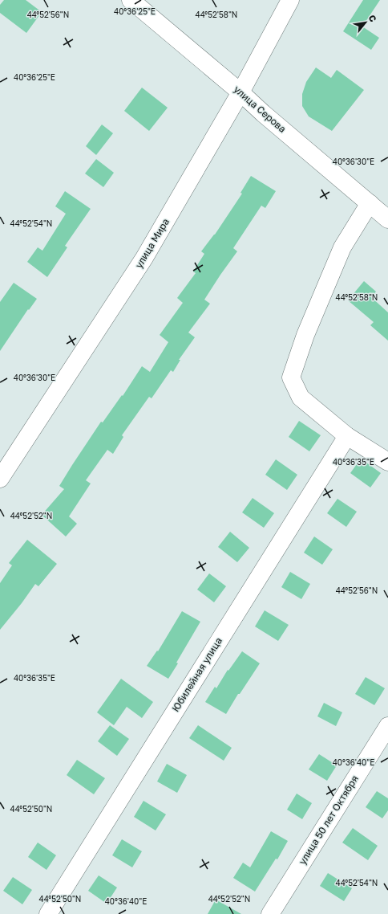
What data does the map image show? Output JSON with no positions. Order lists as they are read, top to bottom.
{
  "streets": {
    "street": [
      "улица Серова",
      "улица Мира",
      "Юбилейная улица",
      "улица 50 лет Октября"
    ]
  },
  "crossings": [
    ["улица Серова", "улица Мира"]
  ],
  "north": "top right",
  "coordinates": [
    "40°36'25\"E",
    "44°52'56\"N",
    "44°52'58\"N",
    "40°36'30\"E",
    "44°52'54\"N",
    "40°36'35\"E",
    "44°52'52\"N",
    "40°36'40\"E",
    "44°52'50\"N"
  ]
}
